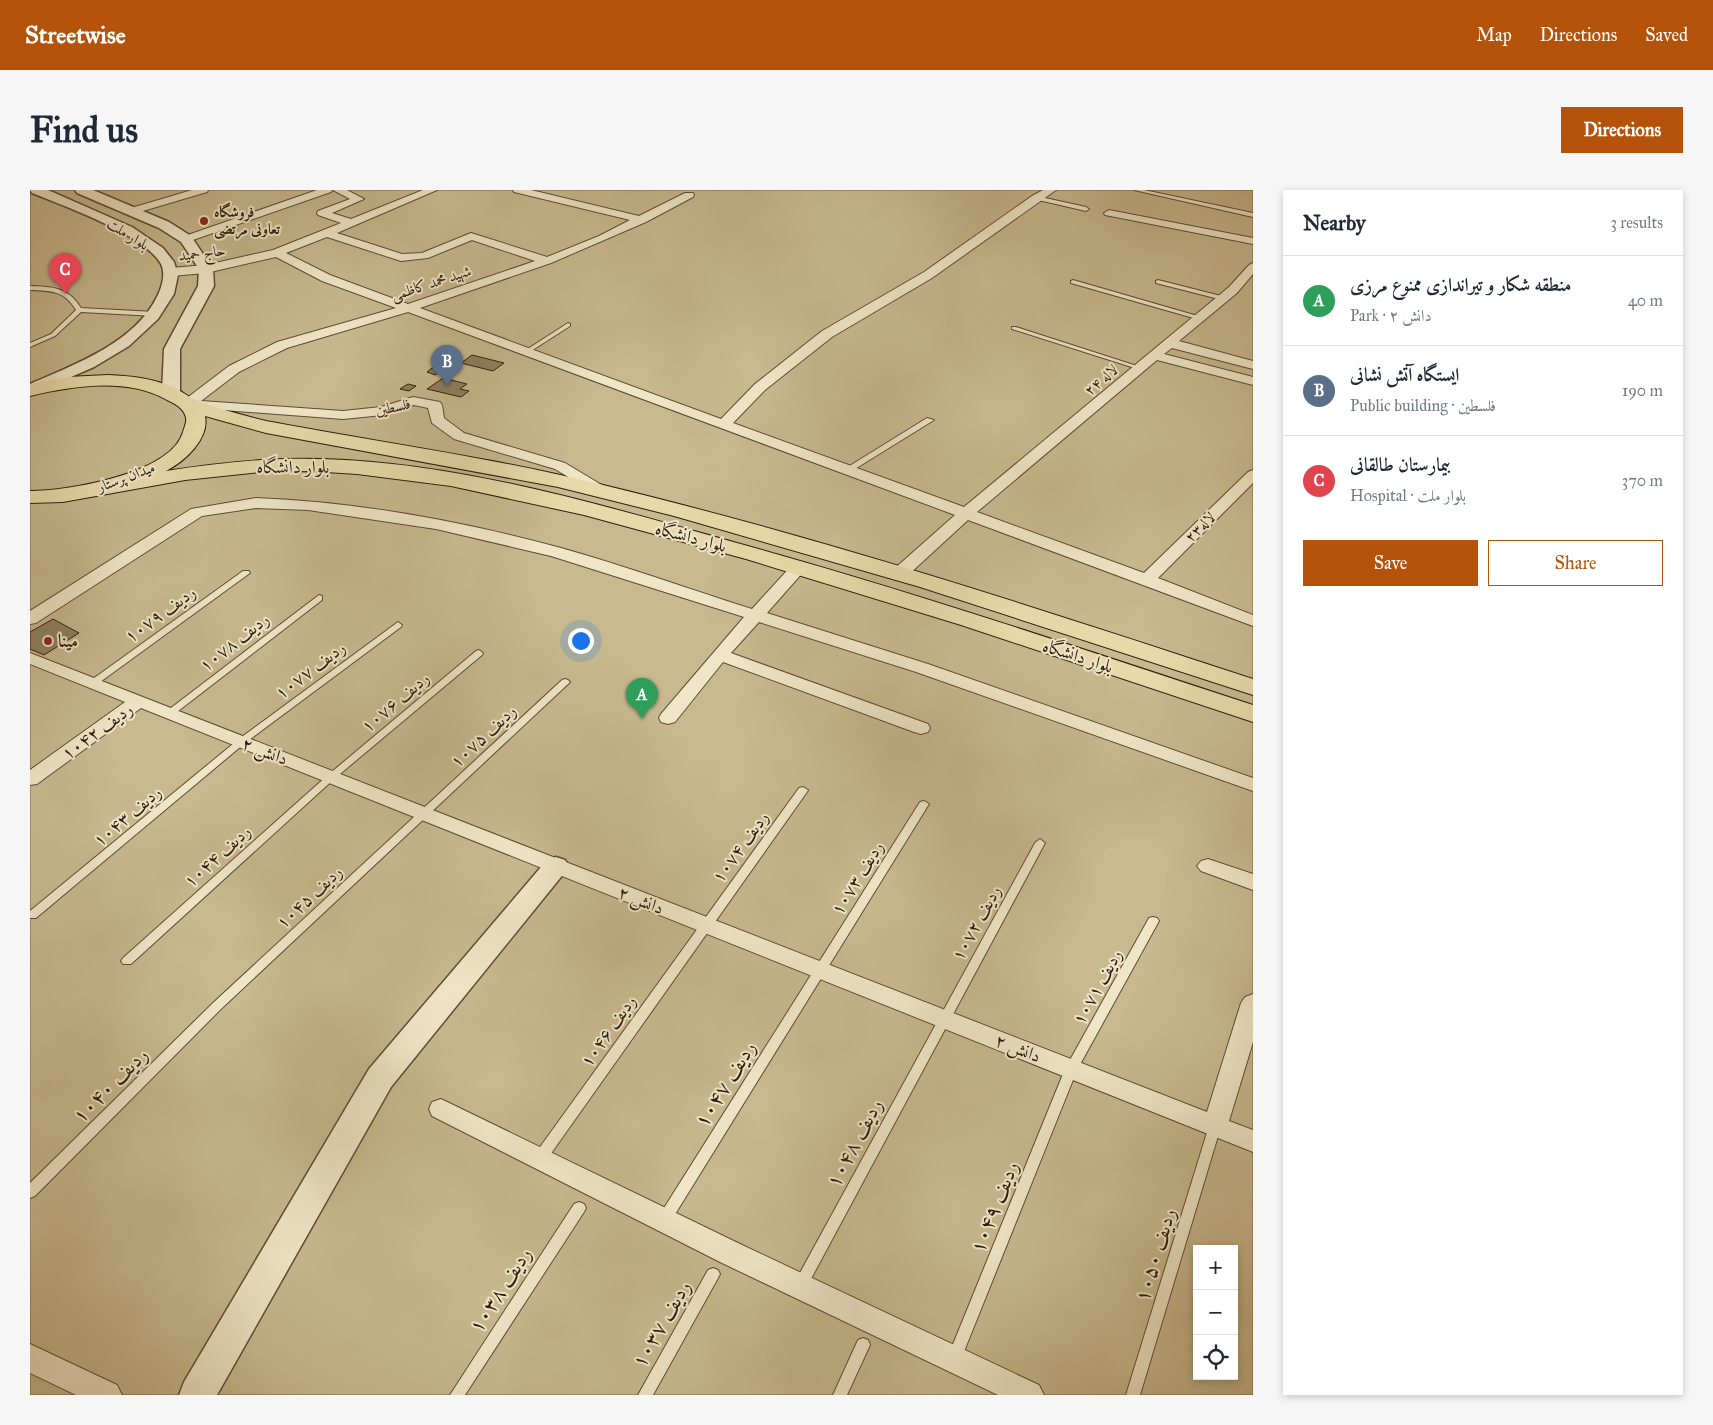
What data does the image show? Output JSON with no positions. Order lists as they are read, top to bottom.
{
  "streets": {
    "main road": ["بلوار دانشگاه", "میدان پرستار"],
    "street": [
      "بلوار ملت",
      "حاج حمید",
      "شهید محمد کاظمی",
      "لاله ۲۴",
      "فلسطین",
      "لاله۲۳",
      "ردیف ۱۰۴۲",
      "دانش ۲"
    ],
    "lane": [
      "ردیف ۱۰۷۹",
      "ردیف ۱۰۷۸",
      "ردیف ۱۰۷۷",
      "ردیف ۱۰۷۶",
      "ردیف ۱۰۷۵",
      "ردیف ۱۰۴۳",
      "ردیف ۱۰۷۴",
      "ردیف ۱۰۴۴",
      "ردیف ۱۰۷۳",
      "ردیف ۱۰۴۵",
      "ردیف ۱۰۷۲",
      "ردیف ۱۰۷۱",
      "ردیف ۱۰۴۶",
      "ردیف ۱۰۴۷",
      "ردیف ۱۰۴۰",
      "ردیف ۱۰۴۸",
      "ردیف ۱۰۴۹",
      "ردیف ۱۰۵۰",
      "ردیف ۱۰۳۸",
      "ردیف ۱۰۳۷"
    ]
  },
  "crossings": [
    ["بلوار ملت", "حاج حمید"],
    ["شهید محمد کاظمی", "فلسطین"],
    ["شهید محمد کاظمی", "بلوار دانشگاه"],
    ["شهید محمد کاظمی", "میدان پرستار"],
    ["لاله ۲۴", "بلوار دانشگاه"],
    ["فلسطین", "بلوار دانشگاه"],
    ["فلسطین", "میدان پرستار"],
    ["بلوار دانشگاه", "میدان پرستار"],
    ["ردیف ۱۰۷۹", "دانش ۲"],
    ["ردیف ۱۰۷۸", "دانش ۲"],
    ["ردیف ۱۰۷۷", "دانش ۲"],
    ["ردیف ۱۰۷۷", "ردیف ۱۰۴۳"],
    ["ردیف ۱۰۷۶", "دانش ۲"],
    ["ردیف ۱۰۷۶", "ردیف ۱۰۴۴"],
    ["ردیف ۱۰۴۲", "دانش ۲"],
    ["ردیف ۱۰۷۵", "دانش ۲"],
    ["ردیف ۱۰۷۵", "ردیف ۱۰۴۵"],
    ["دانش ۲", "ردیف ۱۰۴۳"],
    ["دانش ۲", "ردیف ۱۰۷۴"],
    ["دانش ۲", "ردیف ۱۰۴۴"],
    ["دانش ۲", "ردیف ۱۰۷۳"],
    ["دانش ۲", "ردیف ۱۰۴۵"],
    ["دانش ۲", "ردیف ۱۰۷۲"],
    ["دانش ۲", "ردیف ۱۰۷۱"],
    ["دانش ۲", "ردیف ۱۰۴۶"],
    ["دانش ۲", "ردیف ۱۰۴۷"],
    ["دانش ۲", "ردیف ۱۰۴۸"],
    ["دانش ۲", "ردیف ۱۰۴۹"],
    ["دانش ۲", "ردیف ۱۰۵۰"],
    ["ردیف ۱۰۷۴", "ردیف ۱۰۴۶"],
    ["ردیف ۱۰۷۳", "ردیف ۱۰۴۷"],
    ["ردیف ۱۰۴۵", "ردیف ۱۰۴۰"],
    ["ردیف ۱۰۷۲", "ردیف ۱۰۴۸"],
    ["ردیف ۱۰۷۱", "ردیف ۱۰۴۹"]
  ],
  "places": ["فروشگاه تعاونی مرتضی", "مینا"],
  "page": {
    "header": "Streetwise",
    "nav": ["Map", "Directions", "Saved"],
    "buttons": [
      "Directions",
      ["Save", "Share"]
    ],
    "title": "Find us",
    "heading": ["Nearby", "3 results"],
    "pins": ["C", "B", "A"],
    "list": [
      {
        "mark": "A",
        "name": "منطقه شکار و تیراندازی ممنوع مرزی",
        "note": "Park · دانش ۲",
        "value": "40 m"
      },
      {
        "mark": "B",
        "name": "ایستگاه آتش نشانی",
        "note": "Public building · فلسطین",
        "value": "190 m"
      },
      {
        "mark": "C",
        "name": "بیمارستان طالقانی",
        "note": "Hospital · بلوار ملت",
        "value": "370 m"
      }
    ],
    "map_buttons": ["+", "−"]
  }
}
